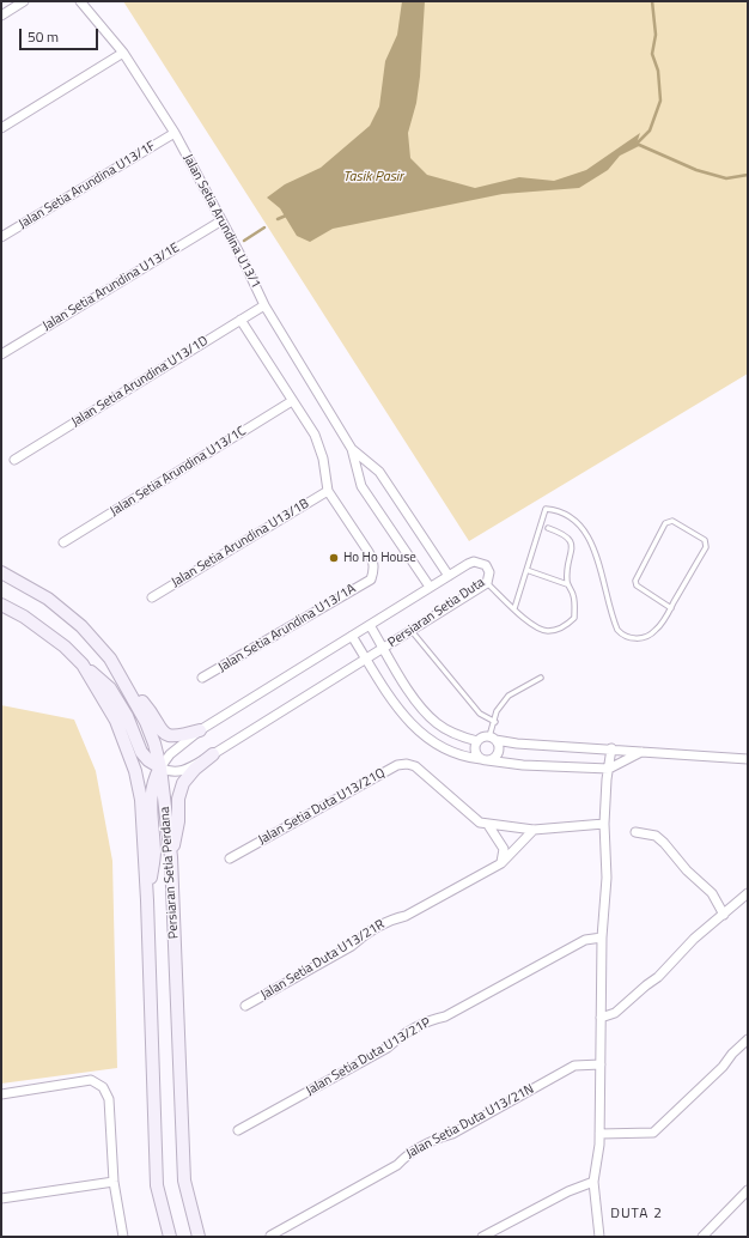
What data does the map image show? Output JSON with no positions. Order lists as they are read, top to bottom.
{
  "streets": {
    "main road": ["Persiaran Setia Perdana"],
    "street": [
      "Jalan Setia Arundina U13/1F",
      "Jalan Setia Arundina U13/1",
      "Jalan Setia Arundina U13/1E",
      "Jalan Setia Arundina U13/1D",
      "Jalan Setia Arundina U13/1C",
      "Jalan Setia Arundina U13/1B",
      "Persiaran Setia Duta",
      "Jalan Setia Arundina U13/1A",
      "Jalan Setia Duta U13/21Q",
      "Jalan Setia Duta U13/21R",
      "Jalan Setia Duta U13/21P",
      "Jalan Setia Duta U13/21N"
    ]
  },
  "crossings": [
    ["Jalan Setia Arundina U13/1F", "Jalan Setia Arundina U13/1"],
    ["Jalan Setia Arundina U13/1", "Jalan Setia Arundina U13/1E"],
    ["Jalan Setia Arundina U13/1", "Jalan Setia Arundina U13/1D"],
    ["Jalan Setia Arundina U13/1B", "Jalan Setia Arundina U13/1A"],
    ["Persiaran Setia Duta", "Persiaran Setia Perdana"]
  ],
  "districts": ["DUTA 2"],
  "water": ["Tasik Pasir"],
  "places": ["Ho Ho House"],
  "scale_bar": "50 m"
}
